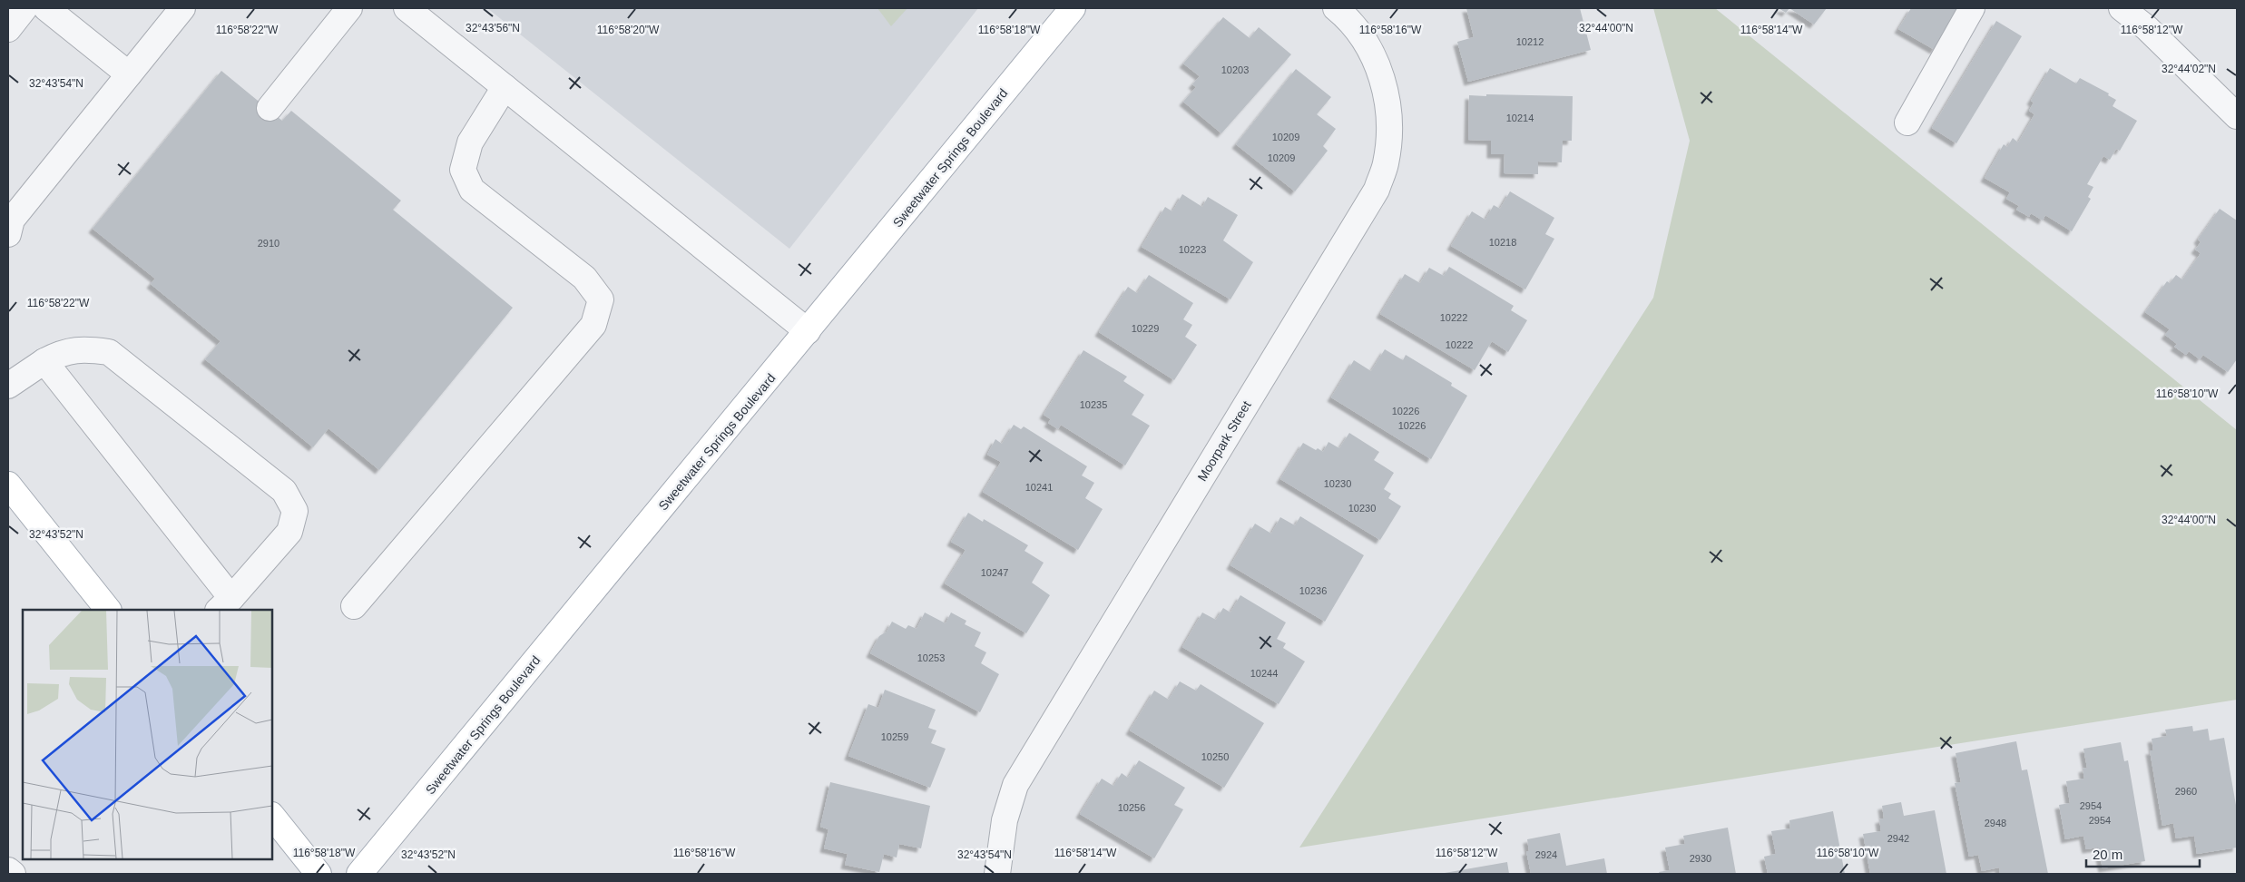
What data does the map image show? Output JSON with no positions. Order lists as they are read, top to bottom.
{
  "streets": {
    "main road": ["Sweetwater Springs Boulevard"],
    "street": ["Moorpark Street"]
  },
  "house_numbers": [
    "10212",
    "10203",
    "10214",
    "10209",
    "10209",
    "10218",
    "2910",
    "10223",
    "10222",
    "10229",
    "10222",
    "10235",
    "10226",
    "10226",
    "10230",
    "10241",
    "10230",
    "10247",
    "10236",
    "10253",
    "10244",
    "10259",
    "10250",
    "2960",
    "2954",
    "10256",
    "2954",
    "2948",
    "2942",
    "2924",
    "2930"
  ],
  "scale_bar": "20 m",
  "coordinates": [
    "32°44'00\"N",
    "32°43'56\"N",
    "116°58'16\"W",
    "116°58'12\"W",
    "116°58'22\"W",
    "116°58'20\"W",
    "116°58'18\"W",
    "116°58'14\"W",
    "32°44'02\"N",
    "32°43'54\"N",
    "116°58'10\"W",
    "32°43'52\"N"
  ]
}
